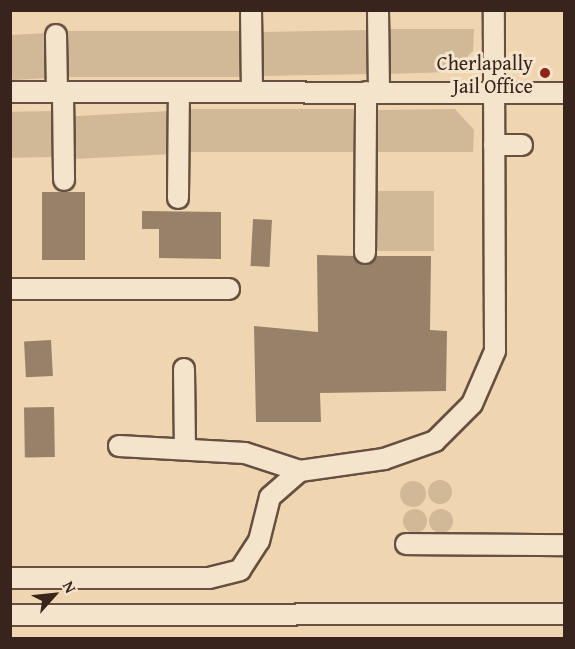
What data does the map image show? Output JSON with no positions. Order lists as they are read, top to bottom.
{
  "places": ["Cherlapally Jail Office"],
  "north": "top right"
}
